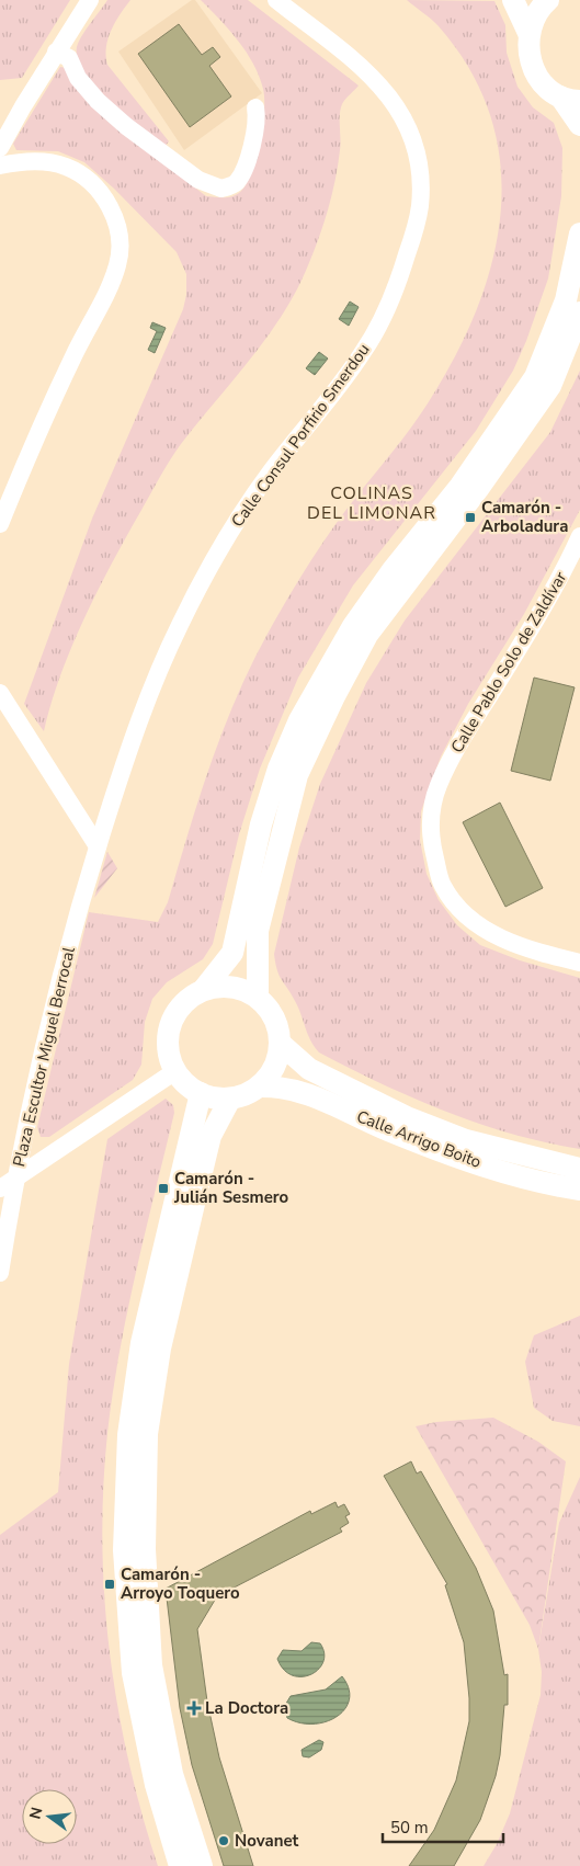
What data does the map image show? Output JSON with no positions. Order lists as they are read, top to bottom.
{
  "streets": {
    "main road": ["Calle Arrigo Boito"],
    "street": ["Calle Consul Porfirio Smerdou", "Calle Pablo Solo de Zaldívar", "Plaza Escultor Miguel Berrocal"]
  },
  "crossings": [
    ["Calle Consul Porfirio Smerdou", "Plaza Escultor Miguel Berrocal"],
    ["Plaza Escultor Miguel Berrocal", "Calle Arrigo Boito"]
  ],
  "districts": ["COLINAS DEL LIMONAR"],
  "places": {
    "transit": ["Camarón - Arboladura", "Camarón - Julián Sesmero", "Camarón - Arroyo Toquero"],
    "health": ["La Doctora"],
    "other": ["Novanet"]
  },
  "scale_bar": "50 m",
  "north": "left"
}
